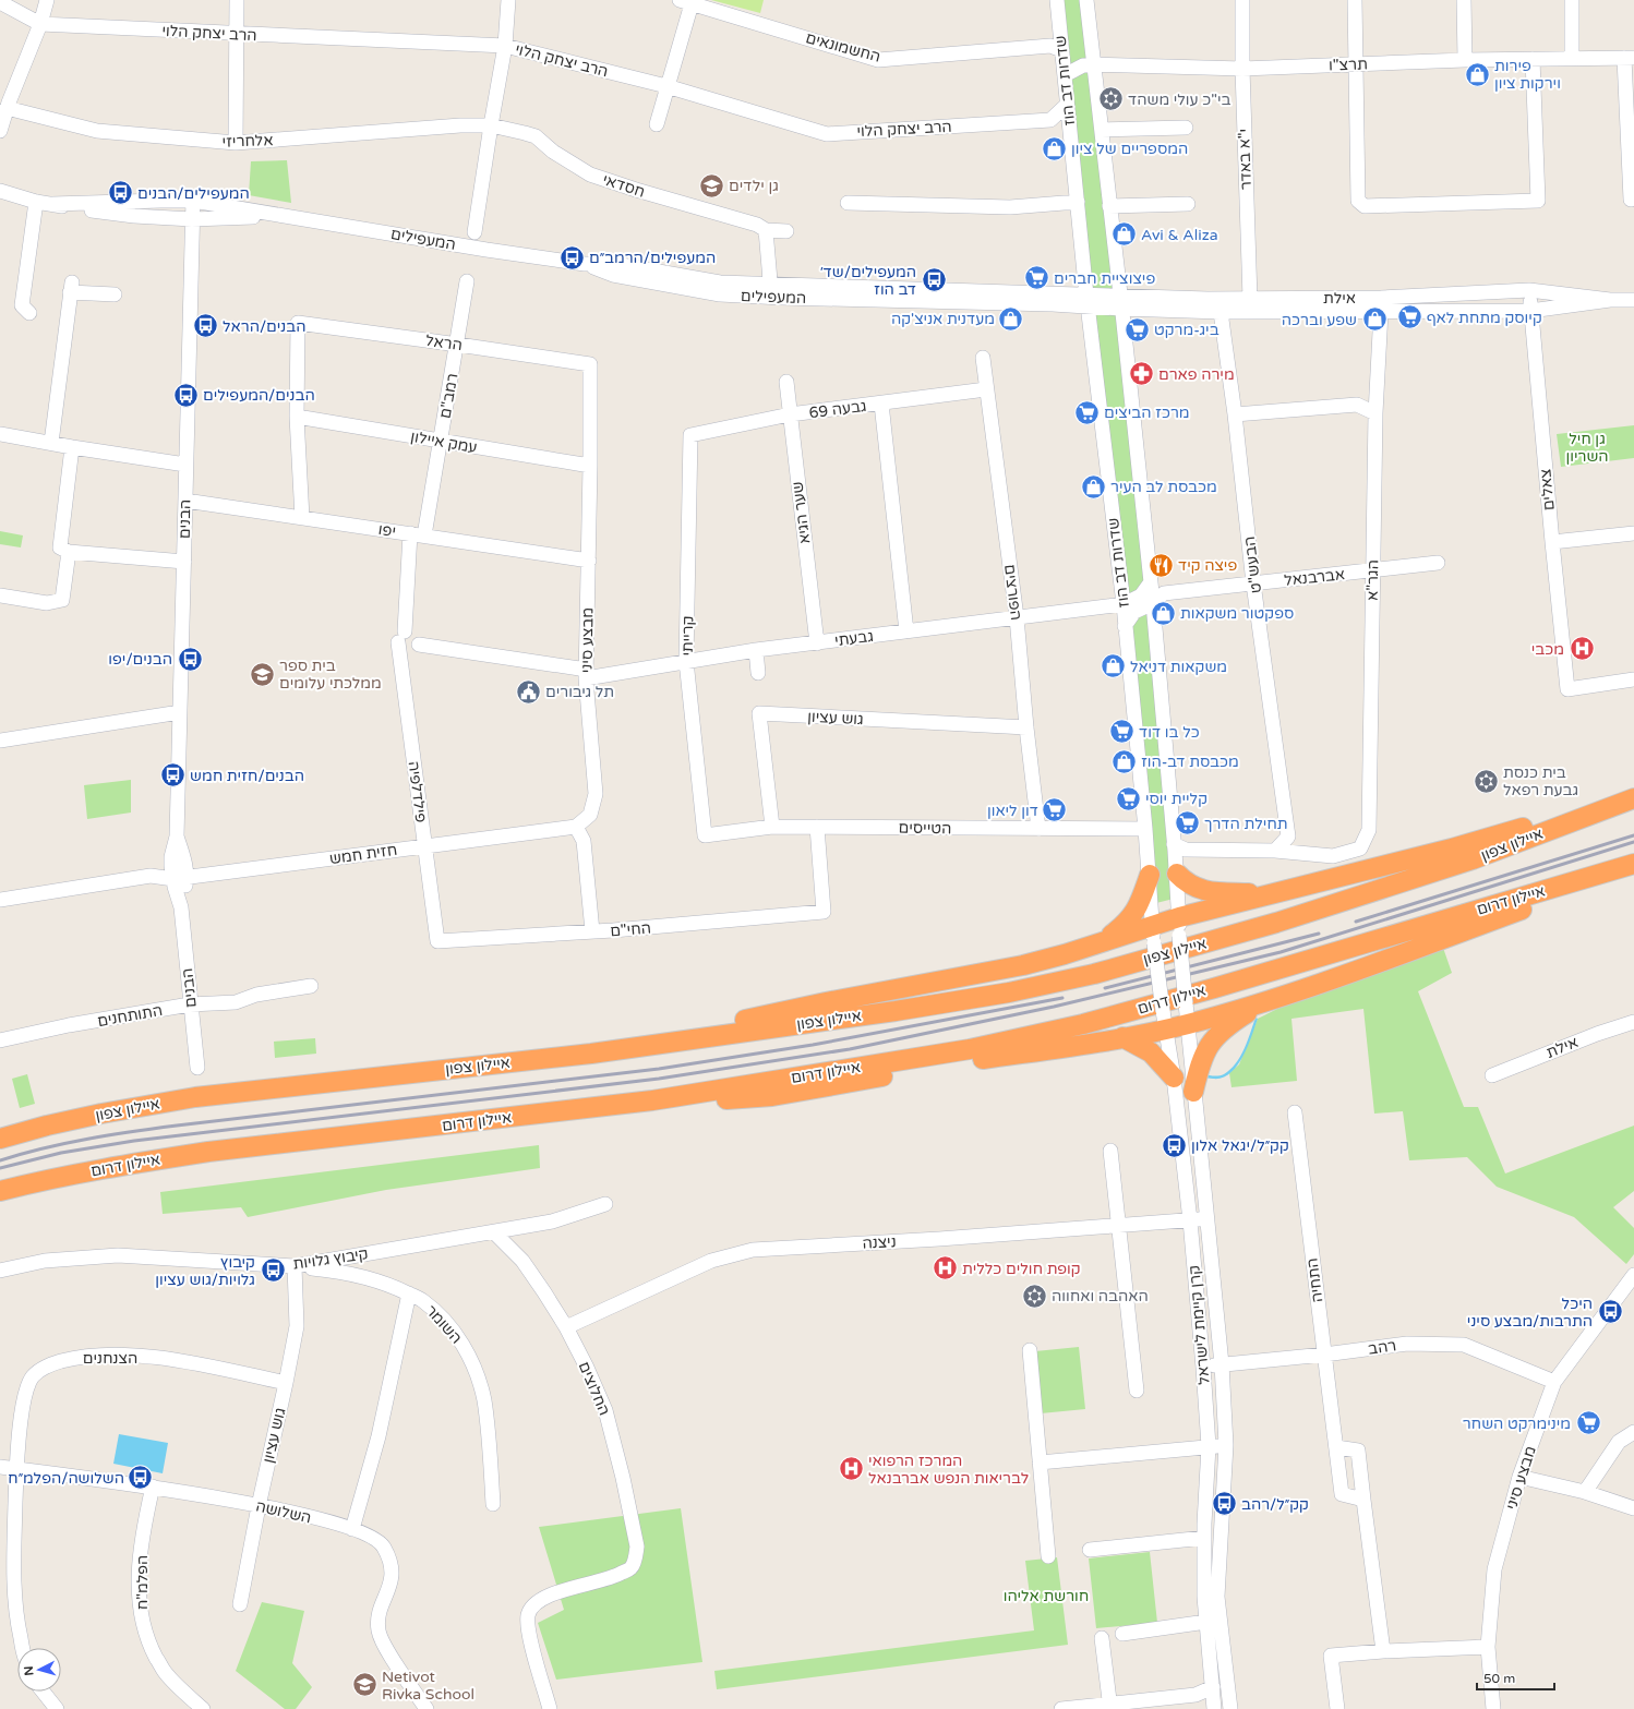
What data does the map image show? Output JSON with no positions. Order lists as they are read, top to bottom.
{
  "streets": {
    "highway": ["איילון צפון", "איילון דרום"],
    "street": [
      "הרב יצחק הלוי",
      "החשמונאים",
      "תרצ\"ו",
      "שדרות דב הוז",
      "אלחריזי",
      "י\"א באדר",
      "חסדאי",
      "המעפילים",
      "אילת",
      "הראל",
      "רמב\"ם",
      "גבעה 69",
      "עמק איילון",
      "צאלים",
      "שער הגיא",
      "הבנים",
      "יפו",
      "הבעש\"ט",
      "אברבנאל",
      "הגר\"א",
      "הפורצים",
      "קרייתי",
      "גבעתי",
      "מבצע סיני",
      "גוש עציון",
      "פילדלפיה",
      "הטייסים",
      "חזית חמש",
      "החי\"ם",
      "התותחנים",
      "ניצנה",
      "קיבוץ גלויות",
      "התחיה",
      "השומר",
      "קרן קיימת לישראל",
      "רהב",
      "הצנחנים",
      "החלוצים",
      "השלושה",
      "הפלמ\"ח"
    ]
  },
  "crossings": [
    ["הרב יצחק הלוי", "שדרות דב הוז"],
    ["החשמונאים", "שדרות דב הוז"],
    ["תרצ\"ו", "שדרות דב הוז"],
    ["תרצ\"ו", "י\"א באדר"],
    ["שדרות דב הוז", "המעפילים"],
    ["שדרות דב הוז", "אילת"],
    ["שדרות דב הוז", "גבעתי"],
    ["שדרות דב הוז", "הטייסים"],
    ["שדרות דב הוז", "קרן קיימת לישראל"],
    ["אלחריזי", "חסדאי"],
    ["י\"א באדר", "אילת"],
    ["המעפילים", "אילת"],
    ["המעפילים", "הבנים"],
    ["אילת", "צאלים"],
    ["אילת", "הבעש\"ט"],
    ["אילת", "הגר\"א"],
    ["הראל", "רמב\"ם"],
    ["הראל", "עמק איילון"],
    ["הראל", "מבצע סיני"],
    ["רמב\"ם", "עמק איילון"],
    ["רמב\"ם", "יפו"],
    ["רמב\"ם", "פילדלפיה"],
    ["גבעה 69", "שער הגיא"],
    ["גבעה 69", "הפורצים"],
    ["גבעה 69", "קרייתי"],
    ["עמק איילון", "מבצע סיני"],
    ["שער הגיא", "גבעתי"],
    ["הבנים", "יפו"],
    ["הבנים", "חזית חמש"],
    ["הבנים", "התותחנים"],
    ["יפו", "מבצע סיני"],
    ["יפו", "פילדלפיה"],
    ["הבעש\"ט", "אברבנאל"],
    ["הבעש\"ט", "הגר\"א"],
    ["אברבנאל", "הגר\"א"],
    ["הפורצים", "גבעתי"],
    ["הפורצים", "גוש עציון"],
    ["הפורצים", "הטייסים"],
    ["קרייתי", "גבעתי"],
    ["קרייתי", "הטייסים"],
    ["גבעתי", "מבצע סיני"],
    ["מבצע סיני", "חזית חמש"],
    ["מבצע סיני", "רהב"],
    ["גוש עציון", "הטייסים"],
    ["גוש עציון", "קיבוץ גלויות"],
    ["גוש עציון", "השומר"],
    ["גוש עציון", "הצנחנים"],
    ["גוש עציון", "השלושה"],
    ["פילדלפיה", "חזית חמש"],
    ["פילדלפיה", "החי\"ם"],
    ["הטייסים", "החי\"ם"],
    ["ניצנה", "קרן קיימת לישראל"],
    ["ניצנה", "החלוצים"],
    ["קיבוץ גלויות", "השומר"],
    ["קיבוץ גלויות", "החלוצים"],
    ["התחיה", "רהב"],
    ["קרן קיימת לישראל", "רהב"],
    ["הצנחנים", "השלושה"],
    ["השלושה", "הפלמ\"ח"]
  ],
  "parks": ["גן חיל השריון", "חורשת אליהו"],
  "places": {
    "shop": [
      "פירות וירקות ציון",
      "המספריים של ציון",
      "Avi & Aliza",
      "מעדנית אניצ'קה",
      "שפע וברכה",
      "מכבסת לב העיר",
      "ספקטור משקאות",
      "משקאות דניאל",
      "מכבסת דב-הוז"
    ],
    "synagogue": ["בי\"כ עולי משהד", "בית כנסת גבעת רפאל", "האהבה ואחווה"],
    "school or university": ["גן ילדים", "בית ספר ממלכתי עלומים", "Netivot Rivka School"],
    "bus stop": [
      "המעפילים/הבנים",
      "המעפילים/הרמב״ם",
      "המעפילים/שד׳ דב הוז",
      "הבנים/הראל",
      "הבנים/המעפילים",
      "הבנים/יפו",
      "הבנים/חזית חמש",
      "קק״ל/יגאל אלון",
      "קיבוץ גלויות/גוש עציון",
      "היכל התרבות/מבצע סיני",
      "השלושה/הפלמ״ח",
      "קק״ל/רהב"
    ],
    "supermarket": [
      "פיצוציית חברים",
      "קיוסק מתחת לאף",
      "ביג-מרקט",
      "מרכז הביצים",
      "כל בו דוד",
      "קליית יוסי",
      "דון ליאון",
      "תחילת הדרך",
      "מינימרקט השחר"
    ],
    "pharmacy": ["מירה פארם"],
    "restaurant": ["פיצה קיד"],
    "hospital": ["מכבי", "קופת חולים כללית", "המרכז הרפואי לבריאות הנפש אברבנאל"],
    "public building": ["תל גיבורים"]
  },
  "scale_bar": "50 m",
  "north": "left"
}
